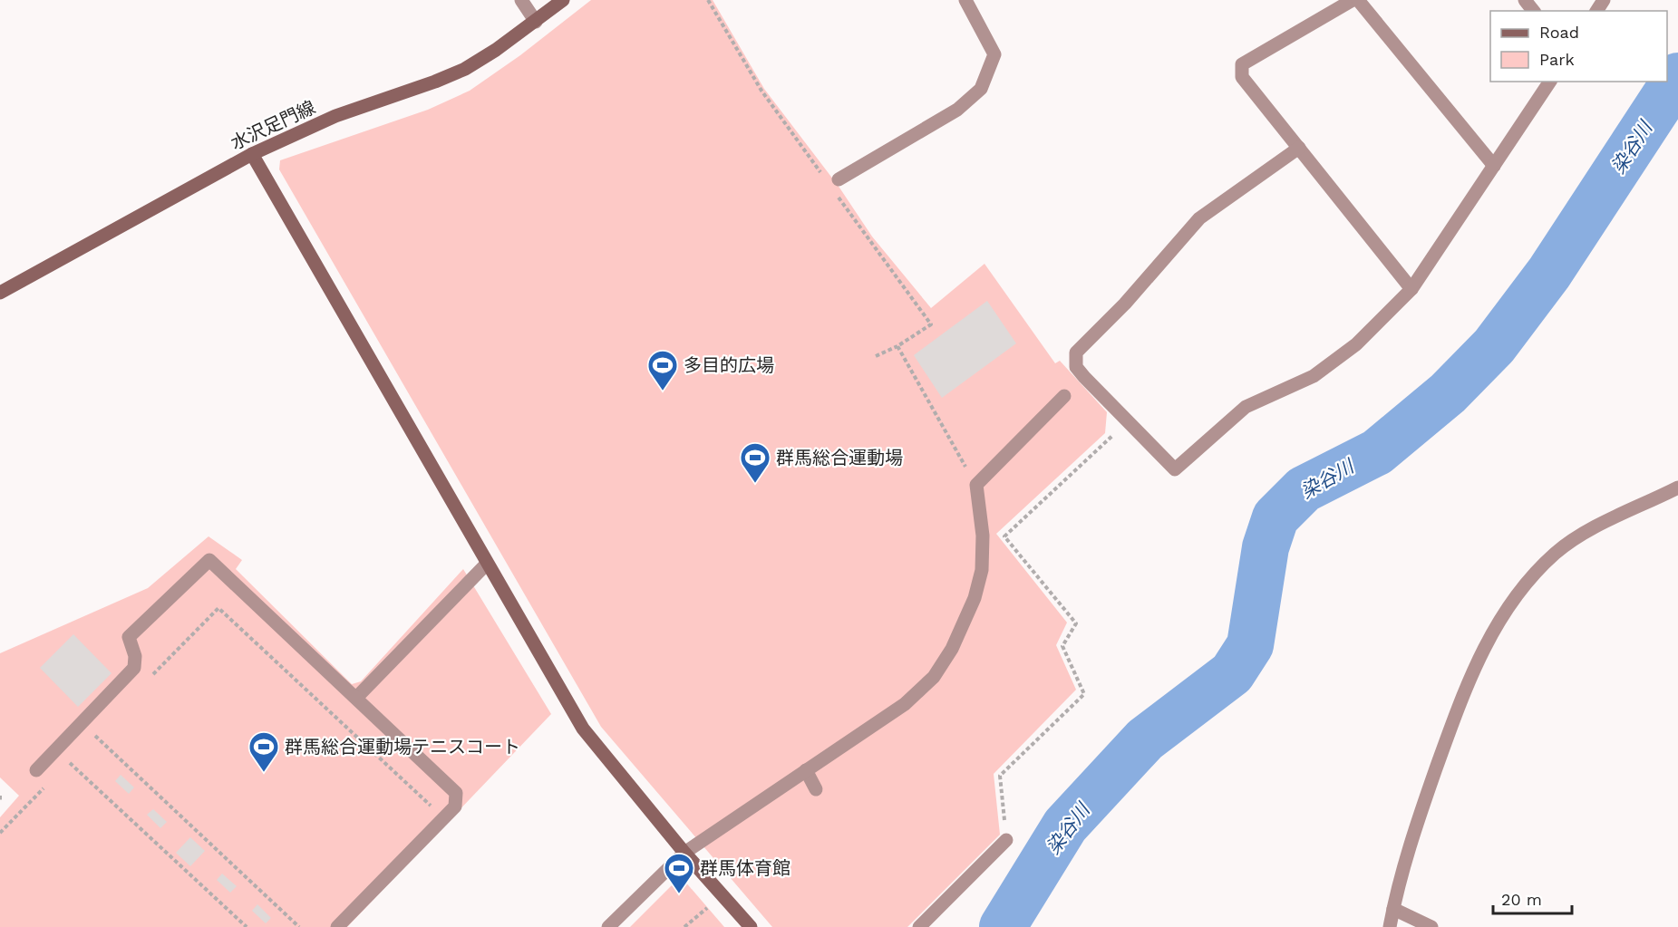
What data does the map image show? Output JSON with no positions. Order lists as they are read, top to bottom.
{
  "streets": {
    "street": ["水沢足門線"]
  },
  "water": ["染谷川"],
  "places": {
    "sports": [
      "多目的広場",
      "群馬総合運動場",
      "群馬総合運動場テニスコート",
      "群馬体育館"
    ]
  },
  "legend": ["Road", "Park"],
  "scale_bar": "20 m"
}
